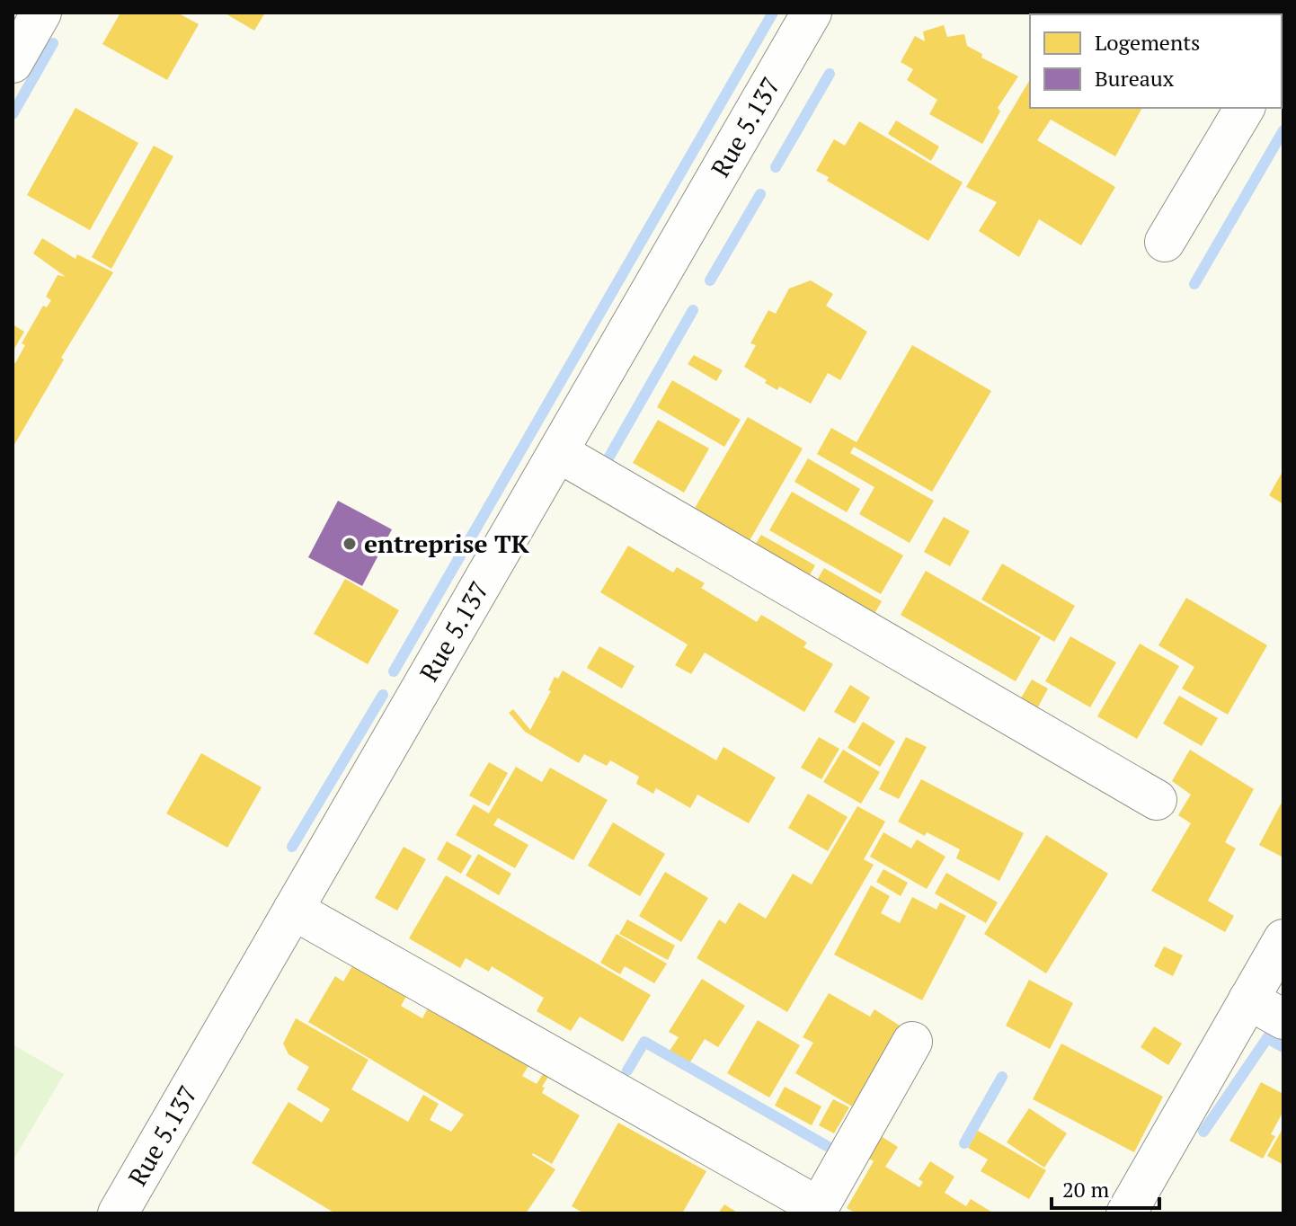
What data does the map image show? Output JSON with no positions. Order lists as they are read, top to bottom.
{
  "streets": {
    "street": ["Rue 5.137"]
  },
  "places": ["entreprise TK"],
  "legend": ["Logements", "Bureaux"],
  "scale_bar": "20 m"
}
